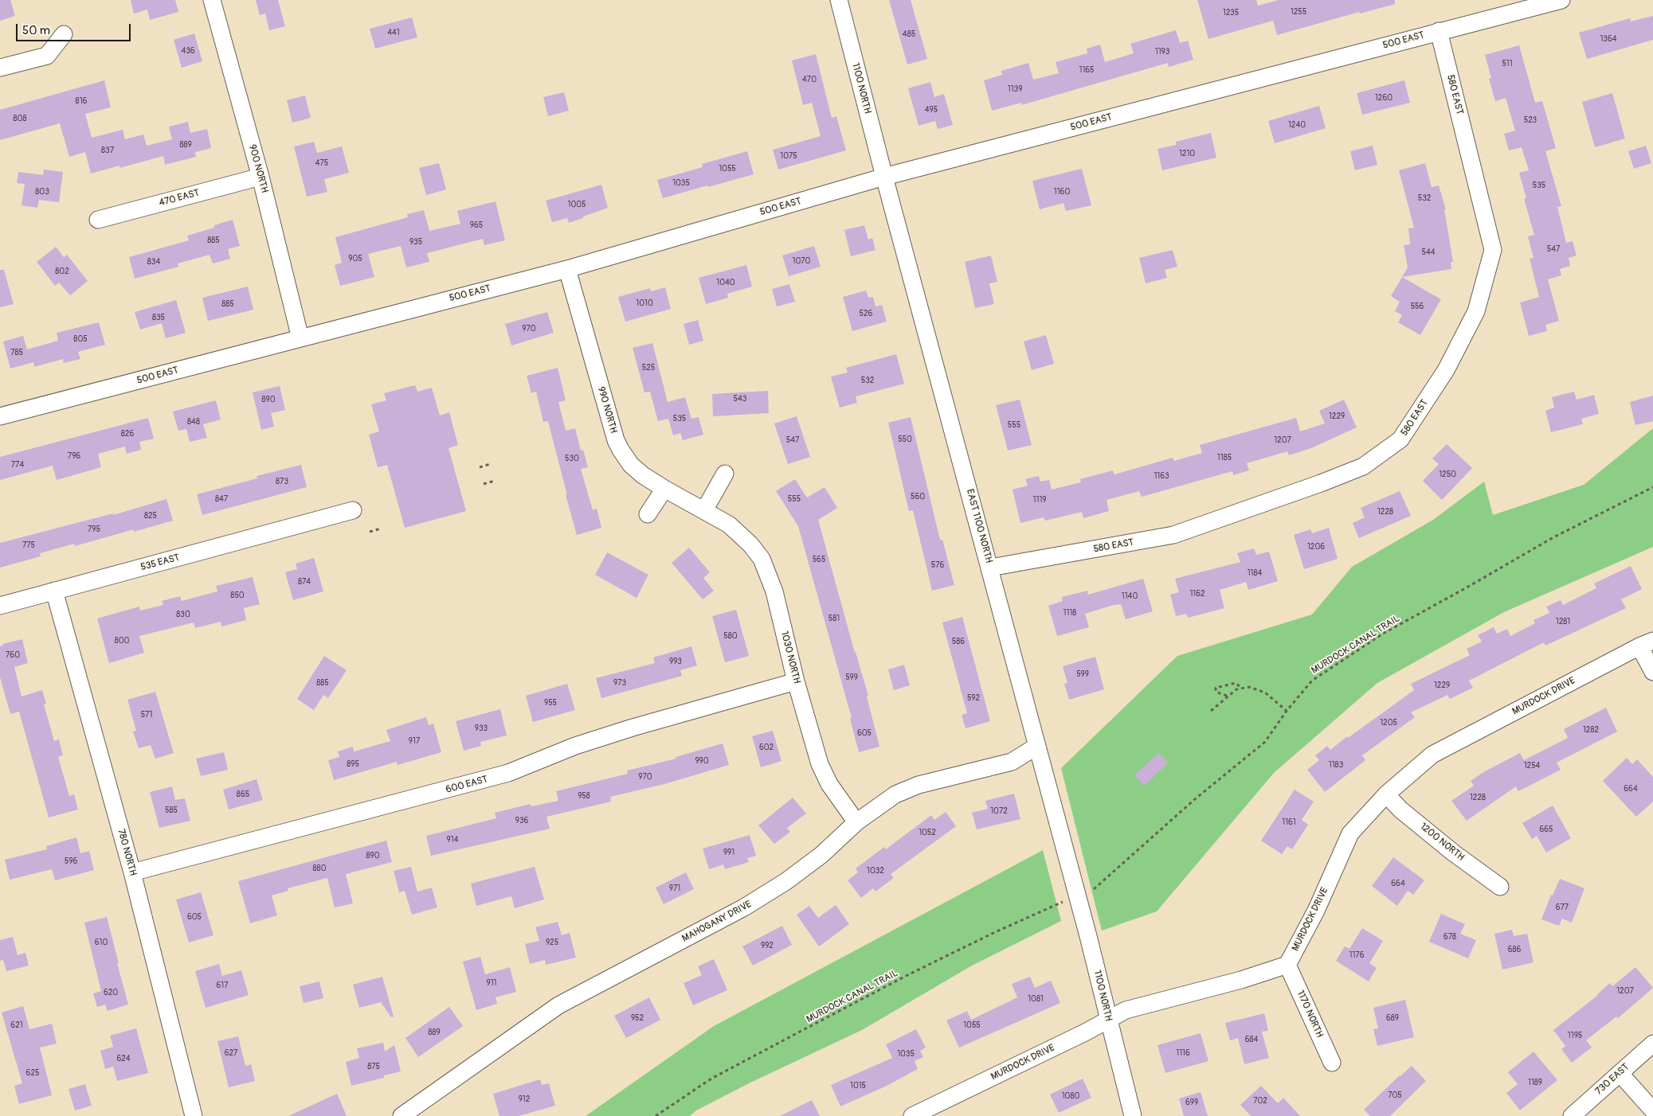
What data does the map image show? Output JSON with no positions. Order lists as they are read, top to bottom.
{
  "streets": {
    "street": [
      "500 EAST",
      "1100 NORTH",
      "580 EAST",
      "900 NORTH",
      "470 EAST",
      "990 NORTH",
      "EAST 1100 NORTH",
      "535 EAST",
      "1030 NORTH",
      "MURDOCK DRIVE",
      "600 EAST",
      "1200 NORTH",
      "780 NORTH",
      "MAHOGANY DRIVE",
      "1170 NORTH",
      "730 EAST"
    ],
    "path": ["MURDOCK CANAL TRAIL"]
  },
  "crossings": [
    ["500 EAST", "1100 NORTH"],
    ["500 EAST", "580 EAST"],
    ["500 EAST", "900 NORTH"],
    ["500 EAST", "990 NORTH"],
    ["500 EAST", "EAST 1100 NORTH"],
    ["1100 NORTH", "EAST 1100 NORTH"],
    ["1100 NORTH", "MURDOCK DRIVE"],
    ["580 EAST", "EAST 1100 NORTH"],
    ["900 NORTH", "470 EAST"],
    ["990 NORTH", "1030 NORTH"],
    ["EAST 1100 NORTH", "MAHOGANY DRIVE"],
    ["535 EAST", "780 NORTH"],
    ["1030 NORTH", "600 EAST"],
    ["1030 NORTH", "MAHOGANY DRIVE"],
    ["MURDOCK DRIVE", "1200 NORTH"],
    ["MURDOCK DRIVE", "1170 NORTH"],
    ["600 EAST", "780 NORTH"]
  ],
  "house_numbers": [
    "1255",
    "1235",
    "441",
    "485",
    "1364",
    "436",
    "1193",
    "511",
    "1165",
    "470",
    "1139",
    "1260",
    "816",
    "495",
    "808",
    "523",
    "1240",
    "889",
    "837",
    "1210",
    "1075",
    "475",
    "1055",
    "1035",
    "535",
    "803",
    "1160",
    "532",
    "1005",
    "965",
    "885",
    "935",
    "547",
    "544",
    "905",
    "1070",
    "834",
    "802",
    "1040",
    "1010",
    "885",
    "556",
    "526",
    "835",
    "970",
    "805",
    "785",
    "525",
    "532",
    "543",
    "890",
    "1229",
    "535",
    "848",
    "555",
    "826",
    "550",
    "547",
    "1207",
    "796",
    "1185",
    "530",
    "774",
    "1250",
    "1163",
    "873",
    "560",
    "847",
    "555",
    "1119",
    "1228",
    "825",
    "795",
    "775",
    "1206",
    "565",
    "576",
    "1184",
    "874",
    "1162",
    "850",
    "1140",
    "1118",
    "830",
    "581",
    "1281",
    "580",
    "800",
    "586",
    "760",
    "993",
    "599",
    "599",
    "885",
    "973",
    "1229",
    "592",
    "955",
    "571",
    "1205",
    "933",
    "1282",
    "605",
    "917",
    "602",
    "990",
    "895",
    "1183",
    "1254",
    "970",
    "664",
    "865",
    "958",
    "1228",
    "585",
    "1072",
    "936",
    "1161",
    "665",
    "1052",
    "914",
    "991",
    "890",
    "596",
    "880",
    "1032",
    "664",
    "971",
    "677",
    "605",
    "678",
    "610",
    "925",
    "992",
    "686",
    "1176",
    "911",
    "617",
    "1207",
    "620",
    "1081",
    "952",
    "689",
    "621",
    "1055",
    "889",
    "1195",
    "684",
    "627",
    "1116",
    "1035",
    "624",
    "875",
    "625",
    "1189",
    "1015",
    "705",
    "1080",
    "912",
    "702",
    "699"
  ],
  "scale_bar": "50 m"
}
